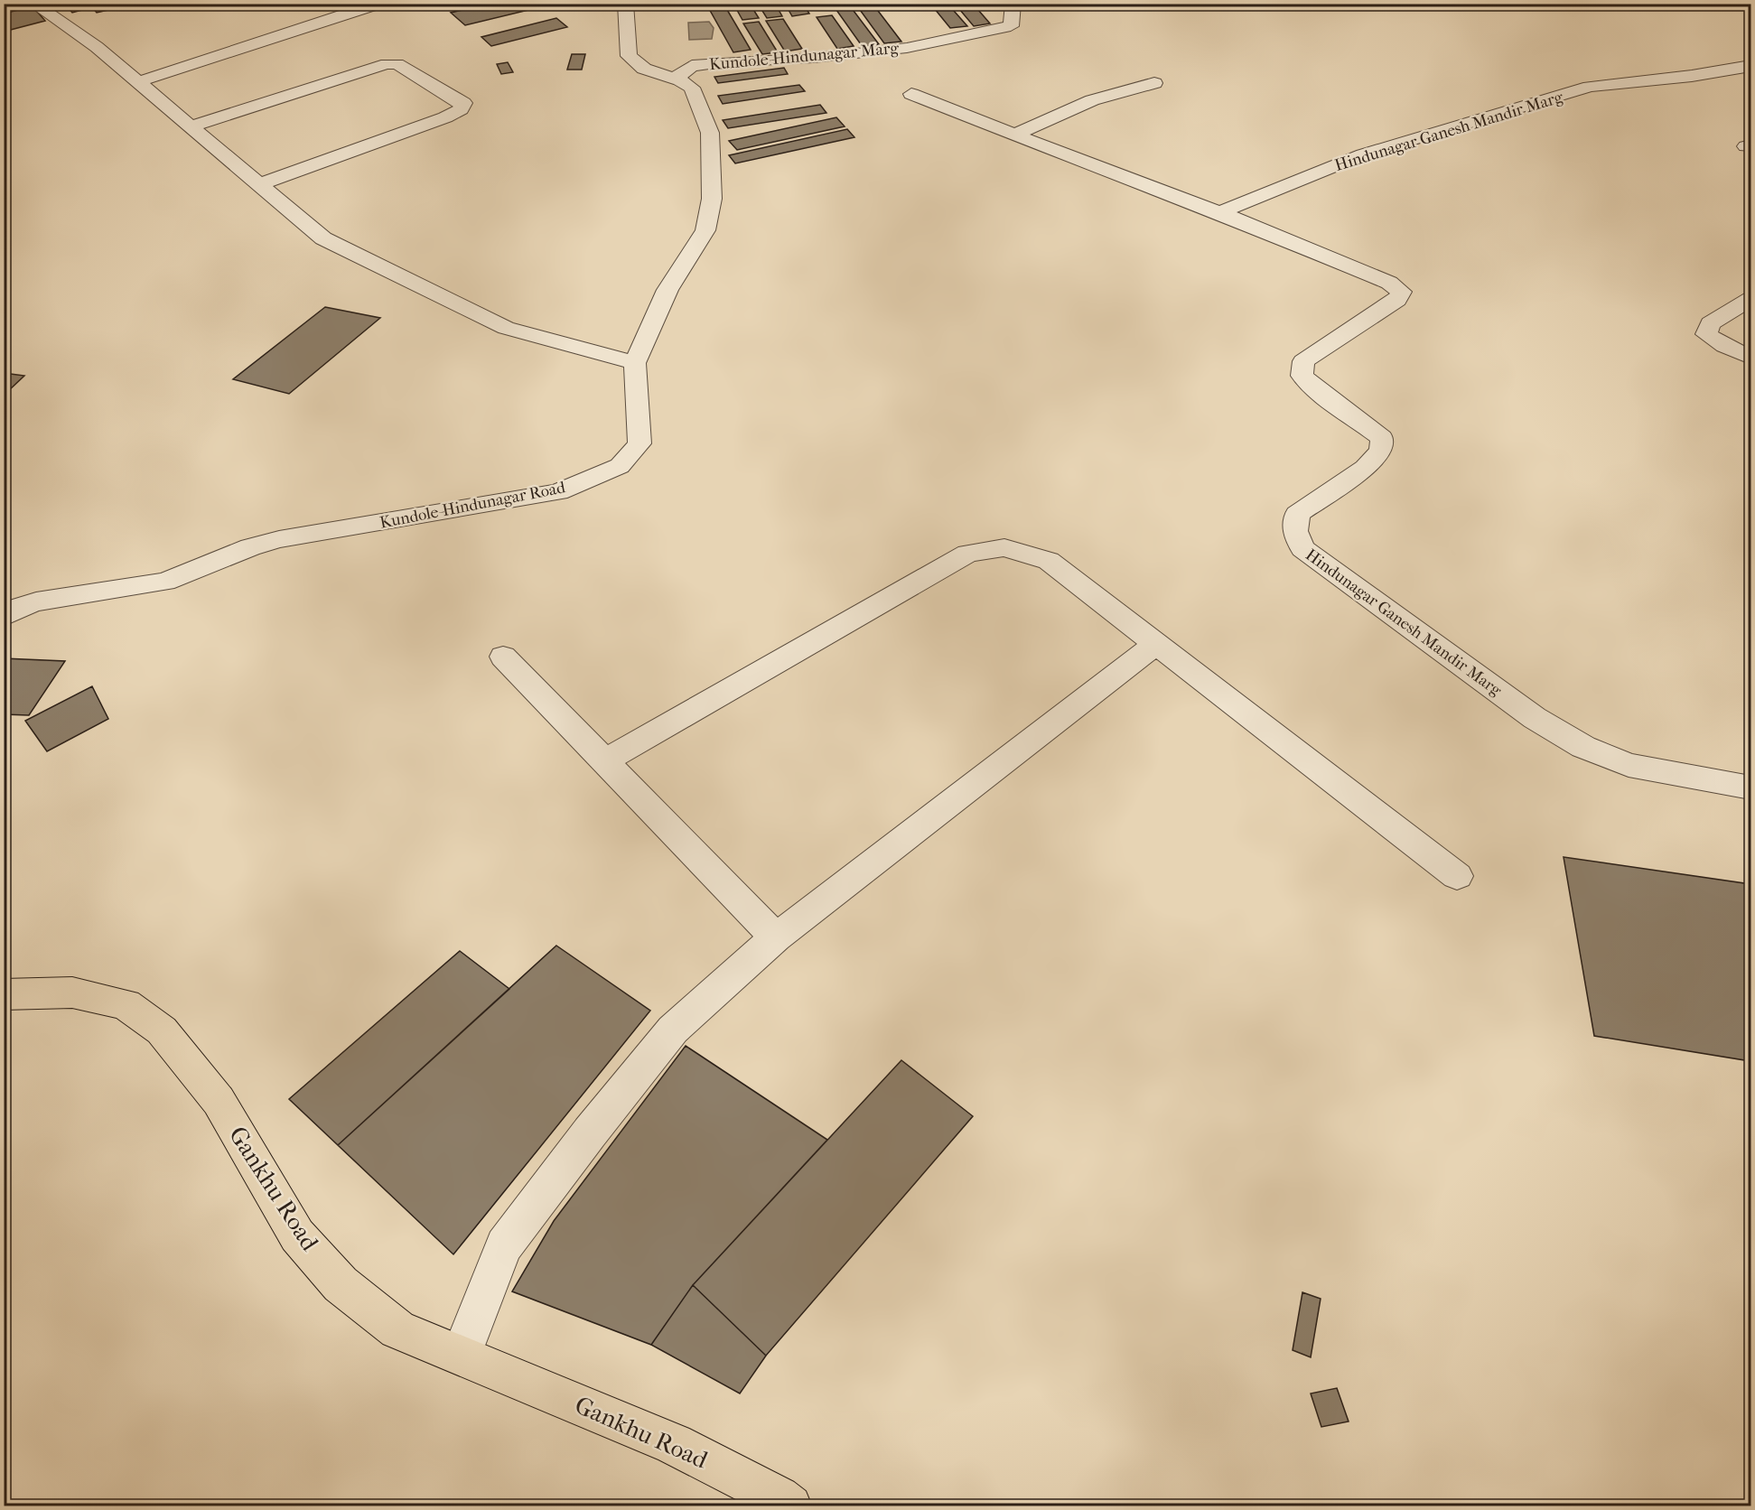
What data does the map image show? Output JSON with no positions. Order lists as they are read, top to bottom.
{
  "streets": {
    "main road": ["Gankhu Road"],
    "street": ["Kundole-Hindunagar Marg", "Hindunagar Ganesh Mandir Marg", "Kundole-Hindunagar Road"]
  },
  "crossings": [
    ["Kundole-Hindunagar Marg", "Kundole-Hindunagar Road"]
  ]
}
